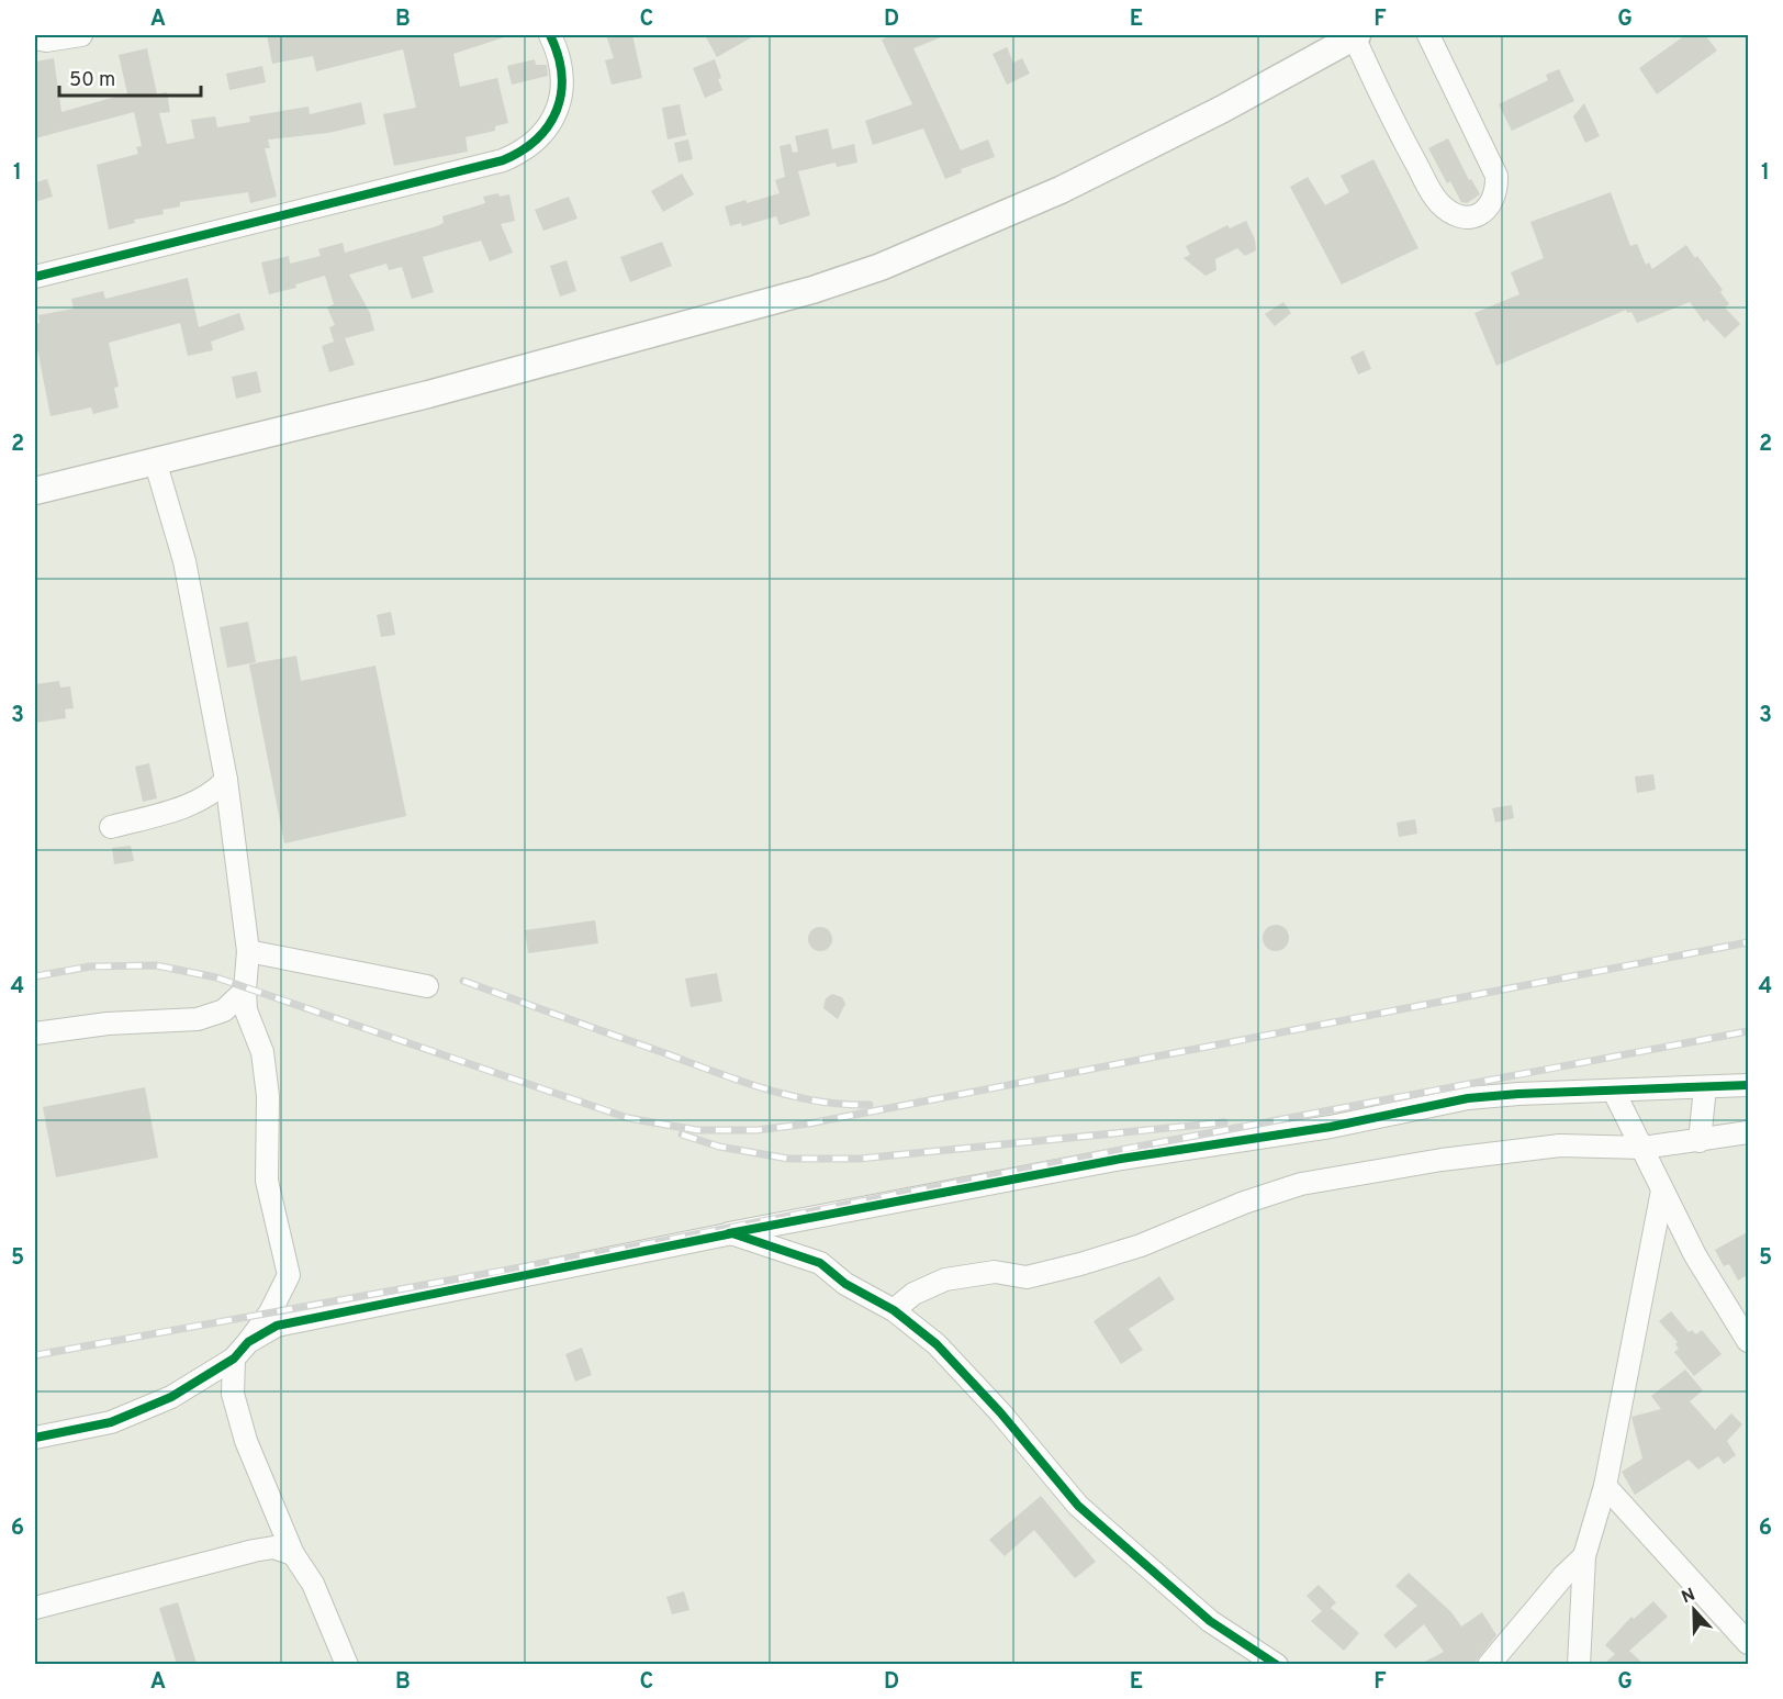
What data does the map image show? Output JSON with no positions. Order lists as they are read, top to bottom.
{
  "scale_bar": "50 m",
  "north": "top",
  "grid": {
    "columns": [
      "A",
      "B",
      "C",
      "D",
      "E",
      "F",
      "G"
    ],
    "rows": [
      "1",
      "2",
      "3",
      "4",
      "5",
      "6"
    ]
  }
}
